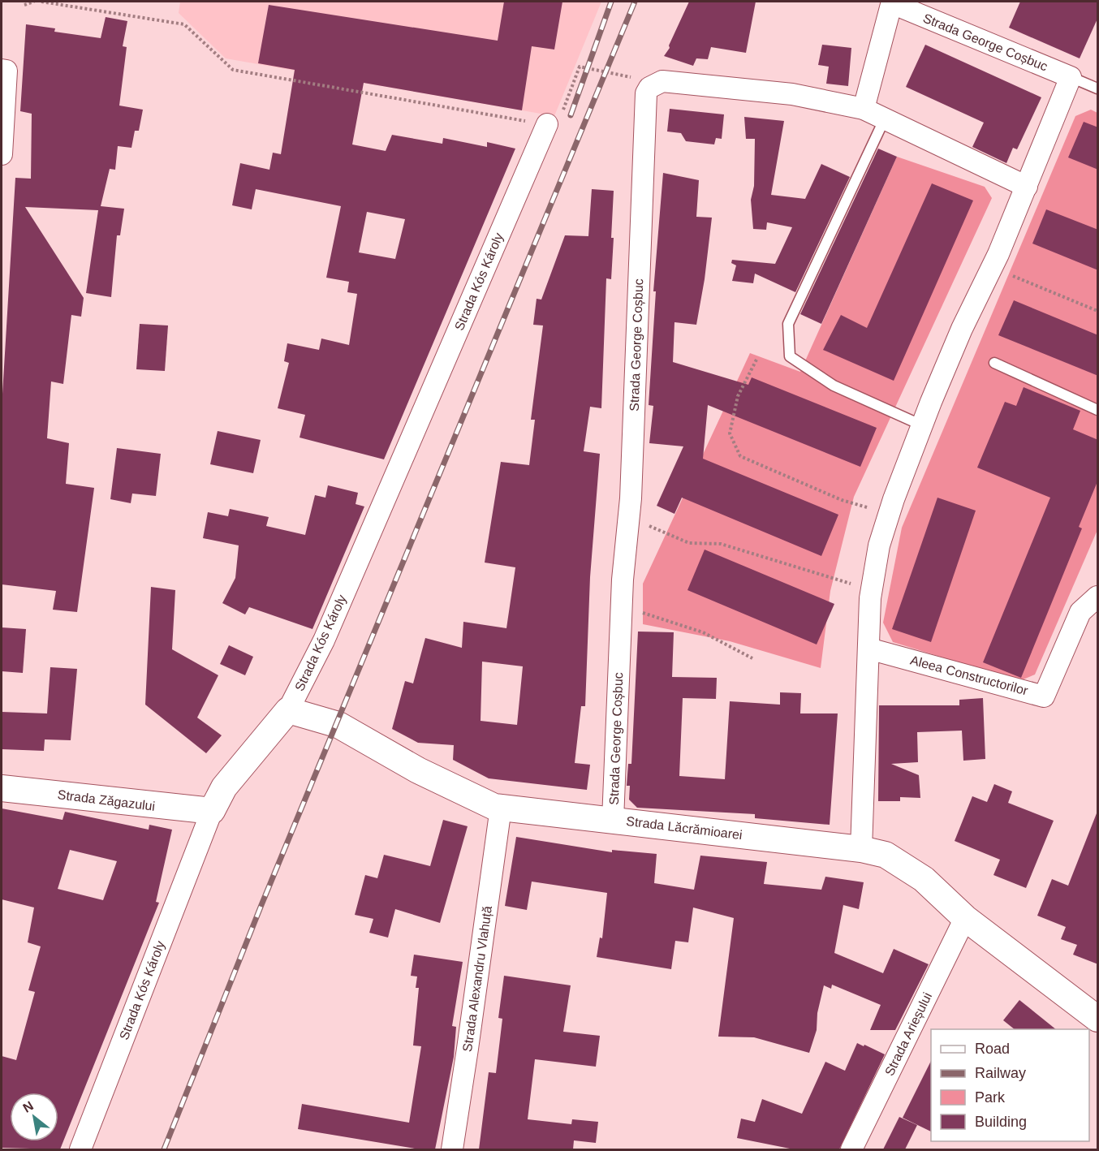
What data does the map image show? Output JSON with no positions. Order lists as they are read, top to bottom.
{
  "streets": {
    "street": [
      "Strada George Coșbuc",
      "Strada Kós Károly",
      "Aleea Constructorilor",
      "Strada Zăgazului",
      "Strada Lăcrămioarei",
      "Strada Alexandru Vlahuță",
      "Strada Arieșului"
    ]
  },
  "crossings": [
    ["Strada George Coșbuc", "Strada Lăcrămioarei"],
    ["Strada Kós Károly", "Strada Zăgazului"],
    ["Strada Kós Károly", "Strada Lăcrămioarei"],
    ["Strada Lăcrămioarei", "Strada Alexandru Vlahuță"],
    ["Strada Lăcrămioarei", "Strada Arieșului"]
  ],
  "legend": [
    "Road",
    "Railway",
    "Park",
    "Building"
  ],
  "north": "top left"
}
